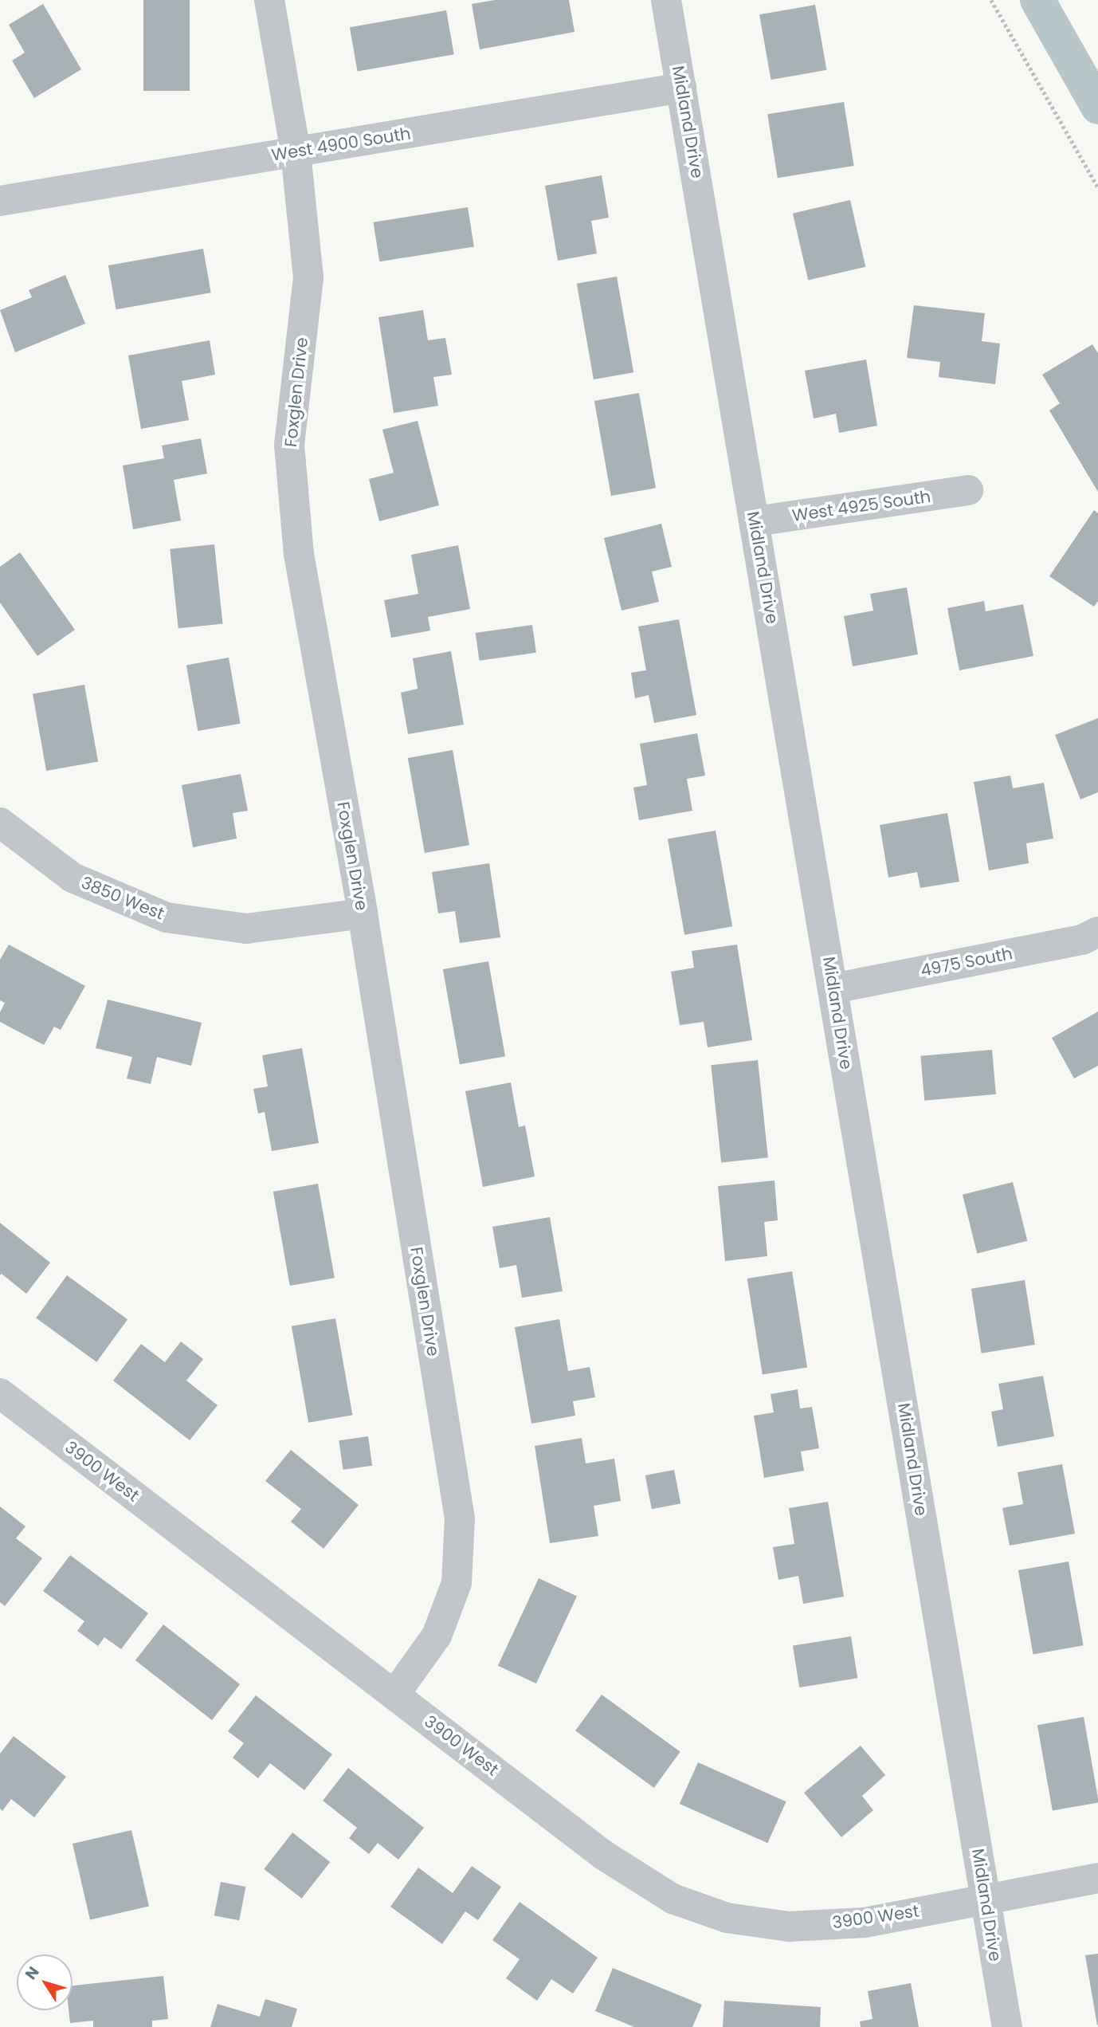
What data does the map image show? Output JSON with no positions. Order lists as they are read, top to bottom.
{
  "streets": {
    "street": [
      "Midland Drive",
      "West 4900 South",
      "Foxglen Drive",
      "West 4925 South",
      "3850 West",
      "4975 South",
      "3900 West"
    ]
  },
  "crossings": [
    ["Midland Drive", "West 4900 South"],
    ["Midland Drive", "West 4925 South"],
    ["Midland Drive", "4975 South"],
    ["Midland Drive", "3900 West"],
    ["West 4900 South", "Foxglen Drive"],
    ["Foxglen Drive", "3850 West"],
    ["Foxglen Drive", "3900 West"]
  ],
  "north": "top left"
}
